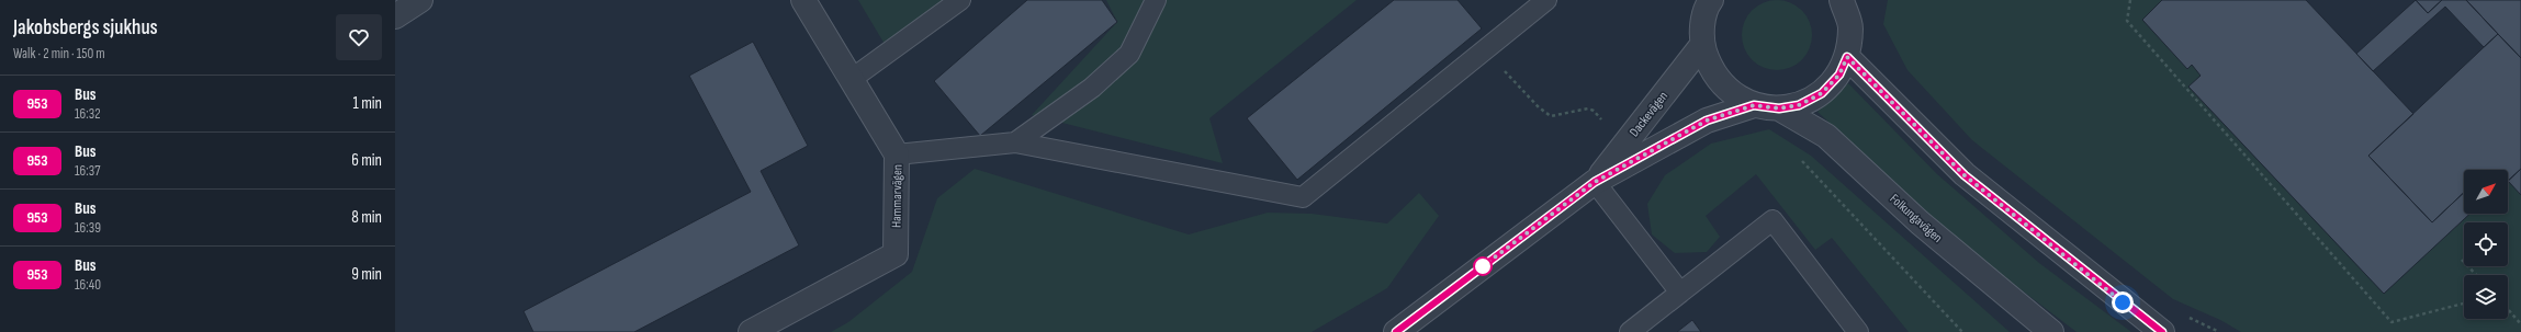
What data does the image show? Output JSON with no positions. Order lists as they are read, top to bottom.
{
  "streets": {
    "street": ["Dackevägen", "Hammarvägen", "Folkungavägen"]
  },
  "lines": ["bus line 953"],
  "north": "top right",
  "page": {
    "heading": ["Jakobsbergs sjukhus", "Walk · 2 min · 150 m"],
    "list": [
      {
        "mark": "953",
        "name": "Bus",
        "note": "16:32",
        "value": "1 min"
      },
      {
        "mark": "953",
        "name": "Bus",
        "note": "16:37",
        "value": "6 min"
      },
      {
        "mark": "953",
        "name": "Bus",
        "note": "16:39",
        "value": "8 min"
      },
      {
        "mark": "953",
        "name": "Bus",
        "note": "16:40",
        "value": "9 min"
      }
    ]
  }
}
